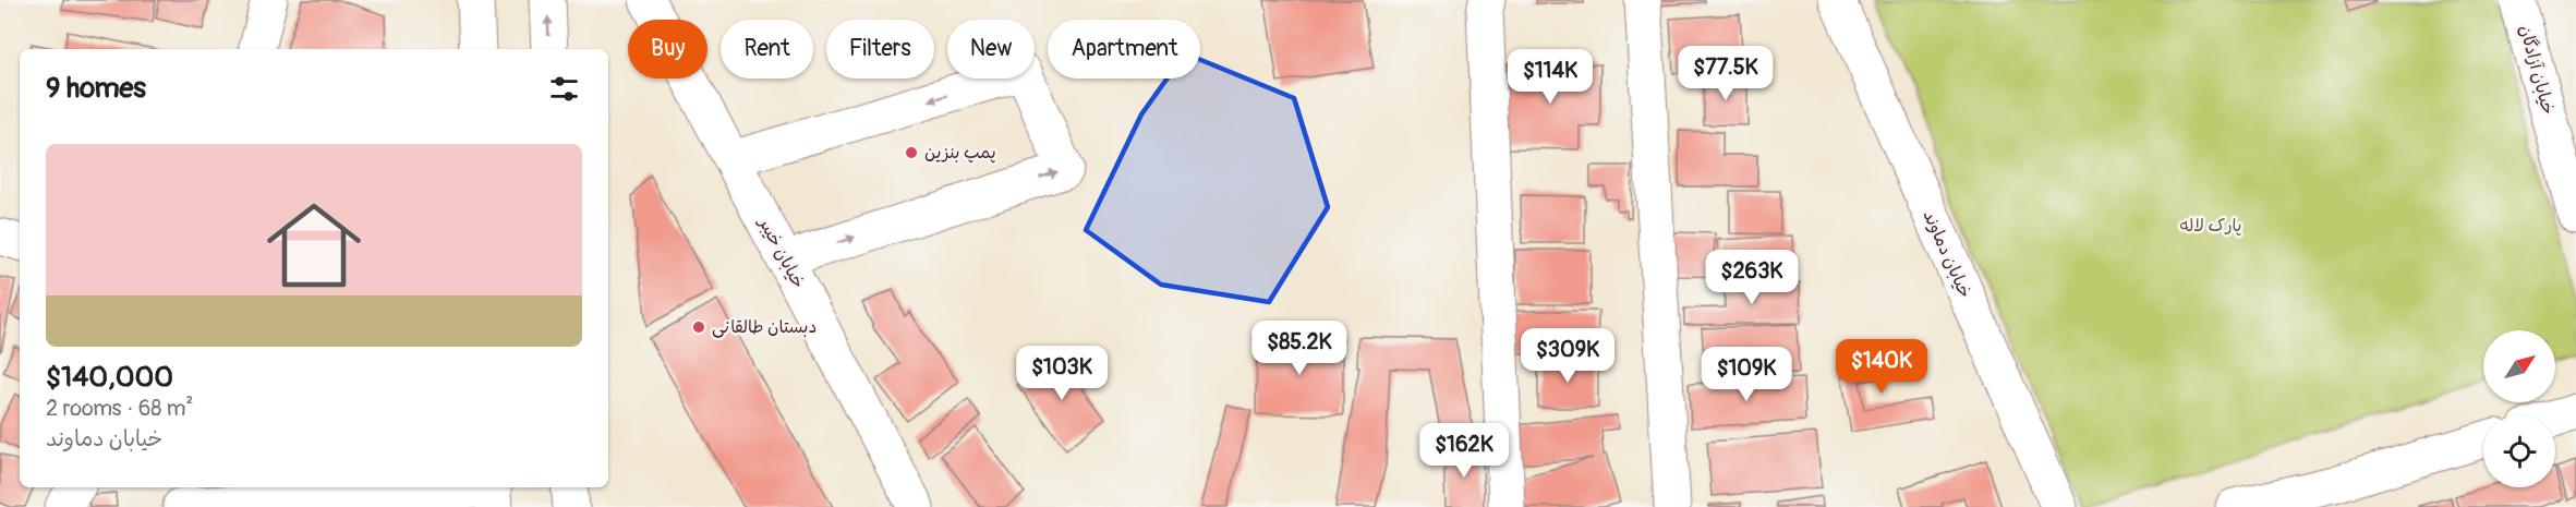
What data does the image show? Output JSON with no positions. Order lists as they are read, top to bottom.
{
  "streets": {
    "street": ["خیابان آزادگان", "خیابان خیبر", "خیابان دماوند"]
  },
  "parks": ["پارک لاله"],
  "places": ["پمپ بنزین", "دبستان طالقانی"],
  "north": "top right",
  "page": {
    "chip": [
      "Buy",
      "Rent",
      "Filters",
      "New",
      "Apartment"
    ],
    "price": [
      "$77.5K",
      "$114K",
      "$263K",
      "$85.2K",
      "$309K",
      "$140K",
      "$103K",
      "$109K",
      "$162K"
    ],
    "heading": "9 homes",
    "list": [
      {
        "name": "$140,000",
        "note": "2 rooms · 68 m² · خیابان دماوند"
      }
    ]
  }
}
